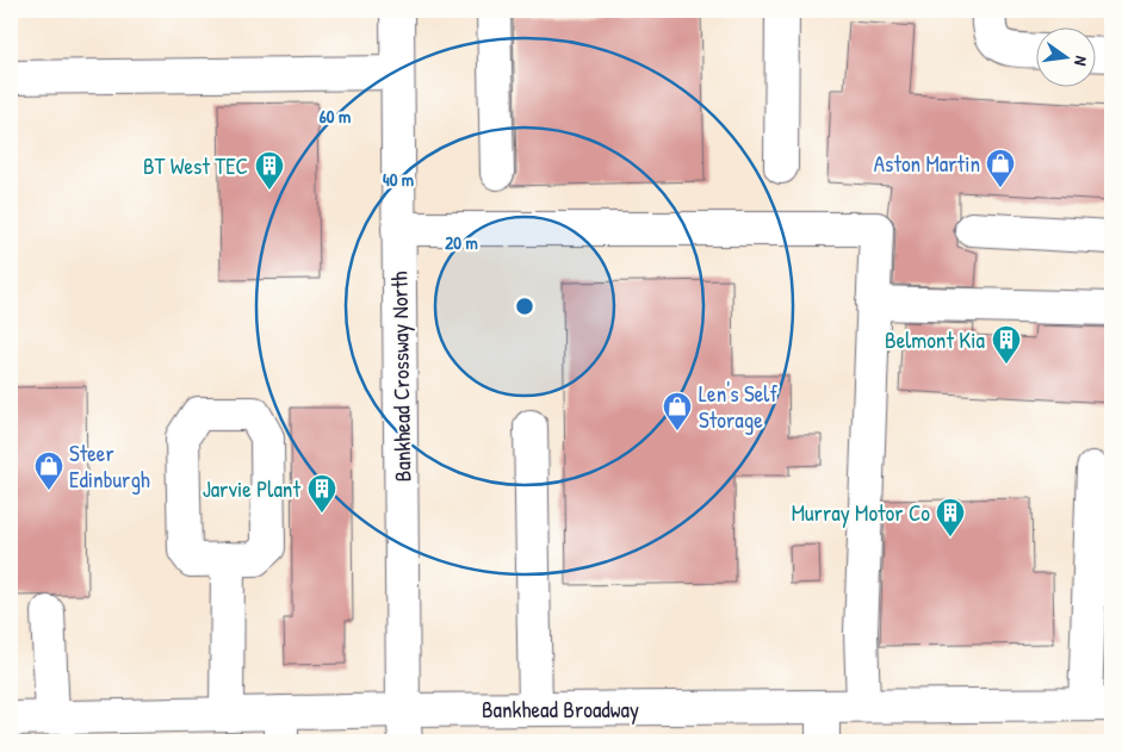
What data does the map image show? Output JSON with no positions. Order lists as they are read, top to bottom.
{
  "streets": {
    "street": ["Bankhead Crossway North", "Bankhead Broadway"]
  },
  "crossings": [
    ["Bankhead Crossway North", "Bankhead Broadway"]
  ],
  "places": {
    "shop": ["Aston Martin", "Len's Self Storage", "Steer Edinburgh"],
    "building": [
      "BT West TEC",
      "Belmont Kia",
      "Jarvie Plant",
      "Murray Motor Co"
    ]
  },
  "north": "right",
  "rings": ["60 m", "40 m", "20 m"]
}
